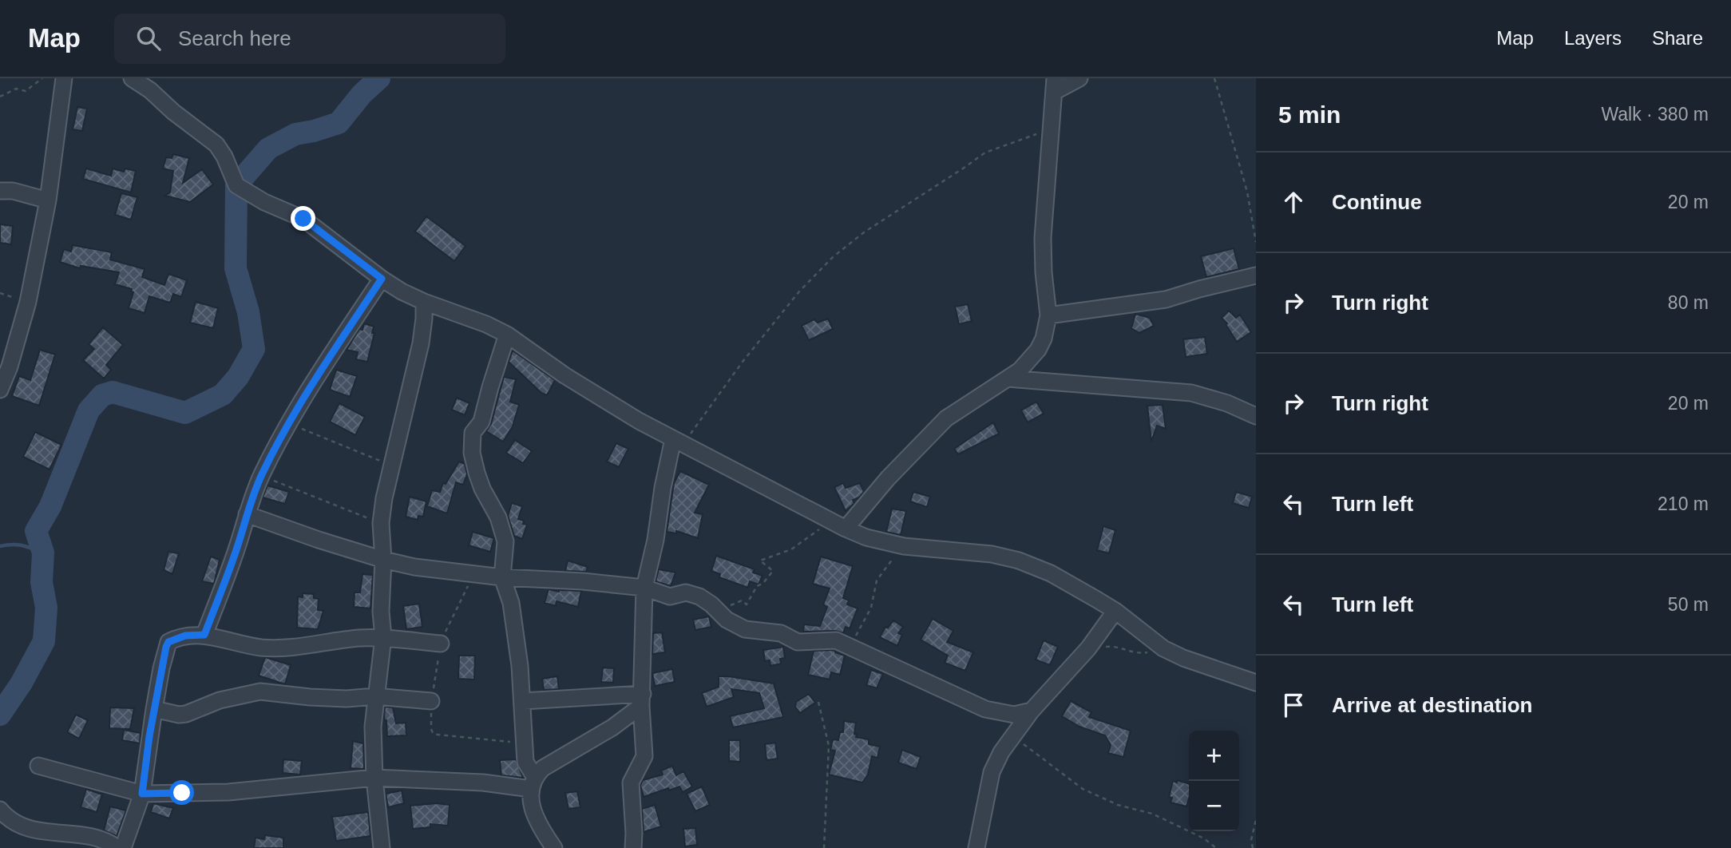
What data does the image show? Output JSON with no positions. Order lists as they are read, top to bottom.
{
  "page": {
    "header": "Map",
    "search": "Search here",
    "nav": ["Map", "Layers", "Share"],
    "heading": ["5 min", "Walk · 380 m"],
    "list": [
      ["Continue", "20 m"],
      ["Turn right", "80 m"],
      ["Turn right", "20 m"],
      ["Turn left", "210 m"],
      ["Turn left", "50 m"],
      "Arrive at destination"
    ],
    "map_buttons": ["+", "−"]
  }
}
